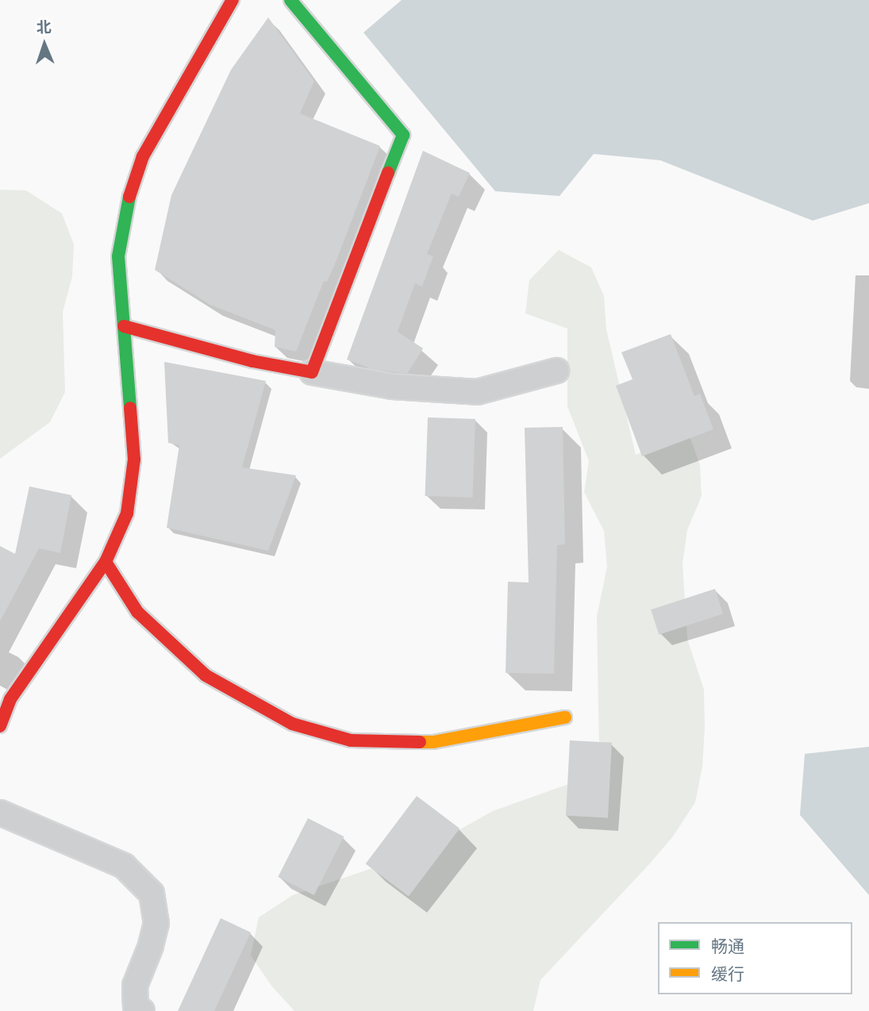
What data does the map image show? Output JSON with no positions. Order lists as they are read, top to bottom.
{
  "legend": ["畅通", "缓行"],
  "north": "top"
}
